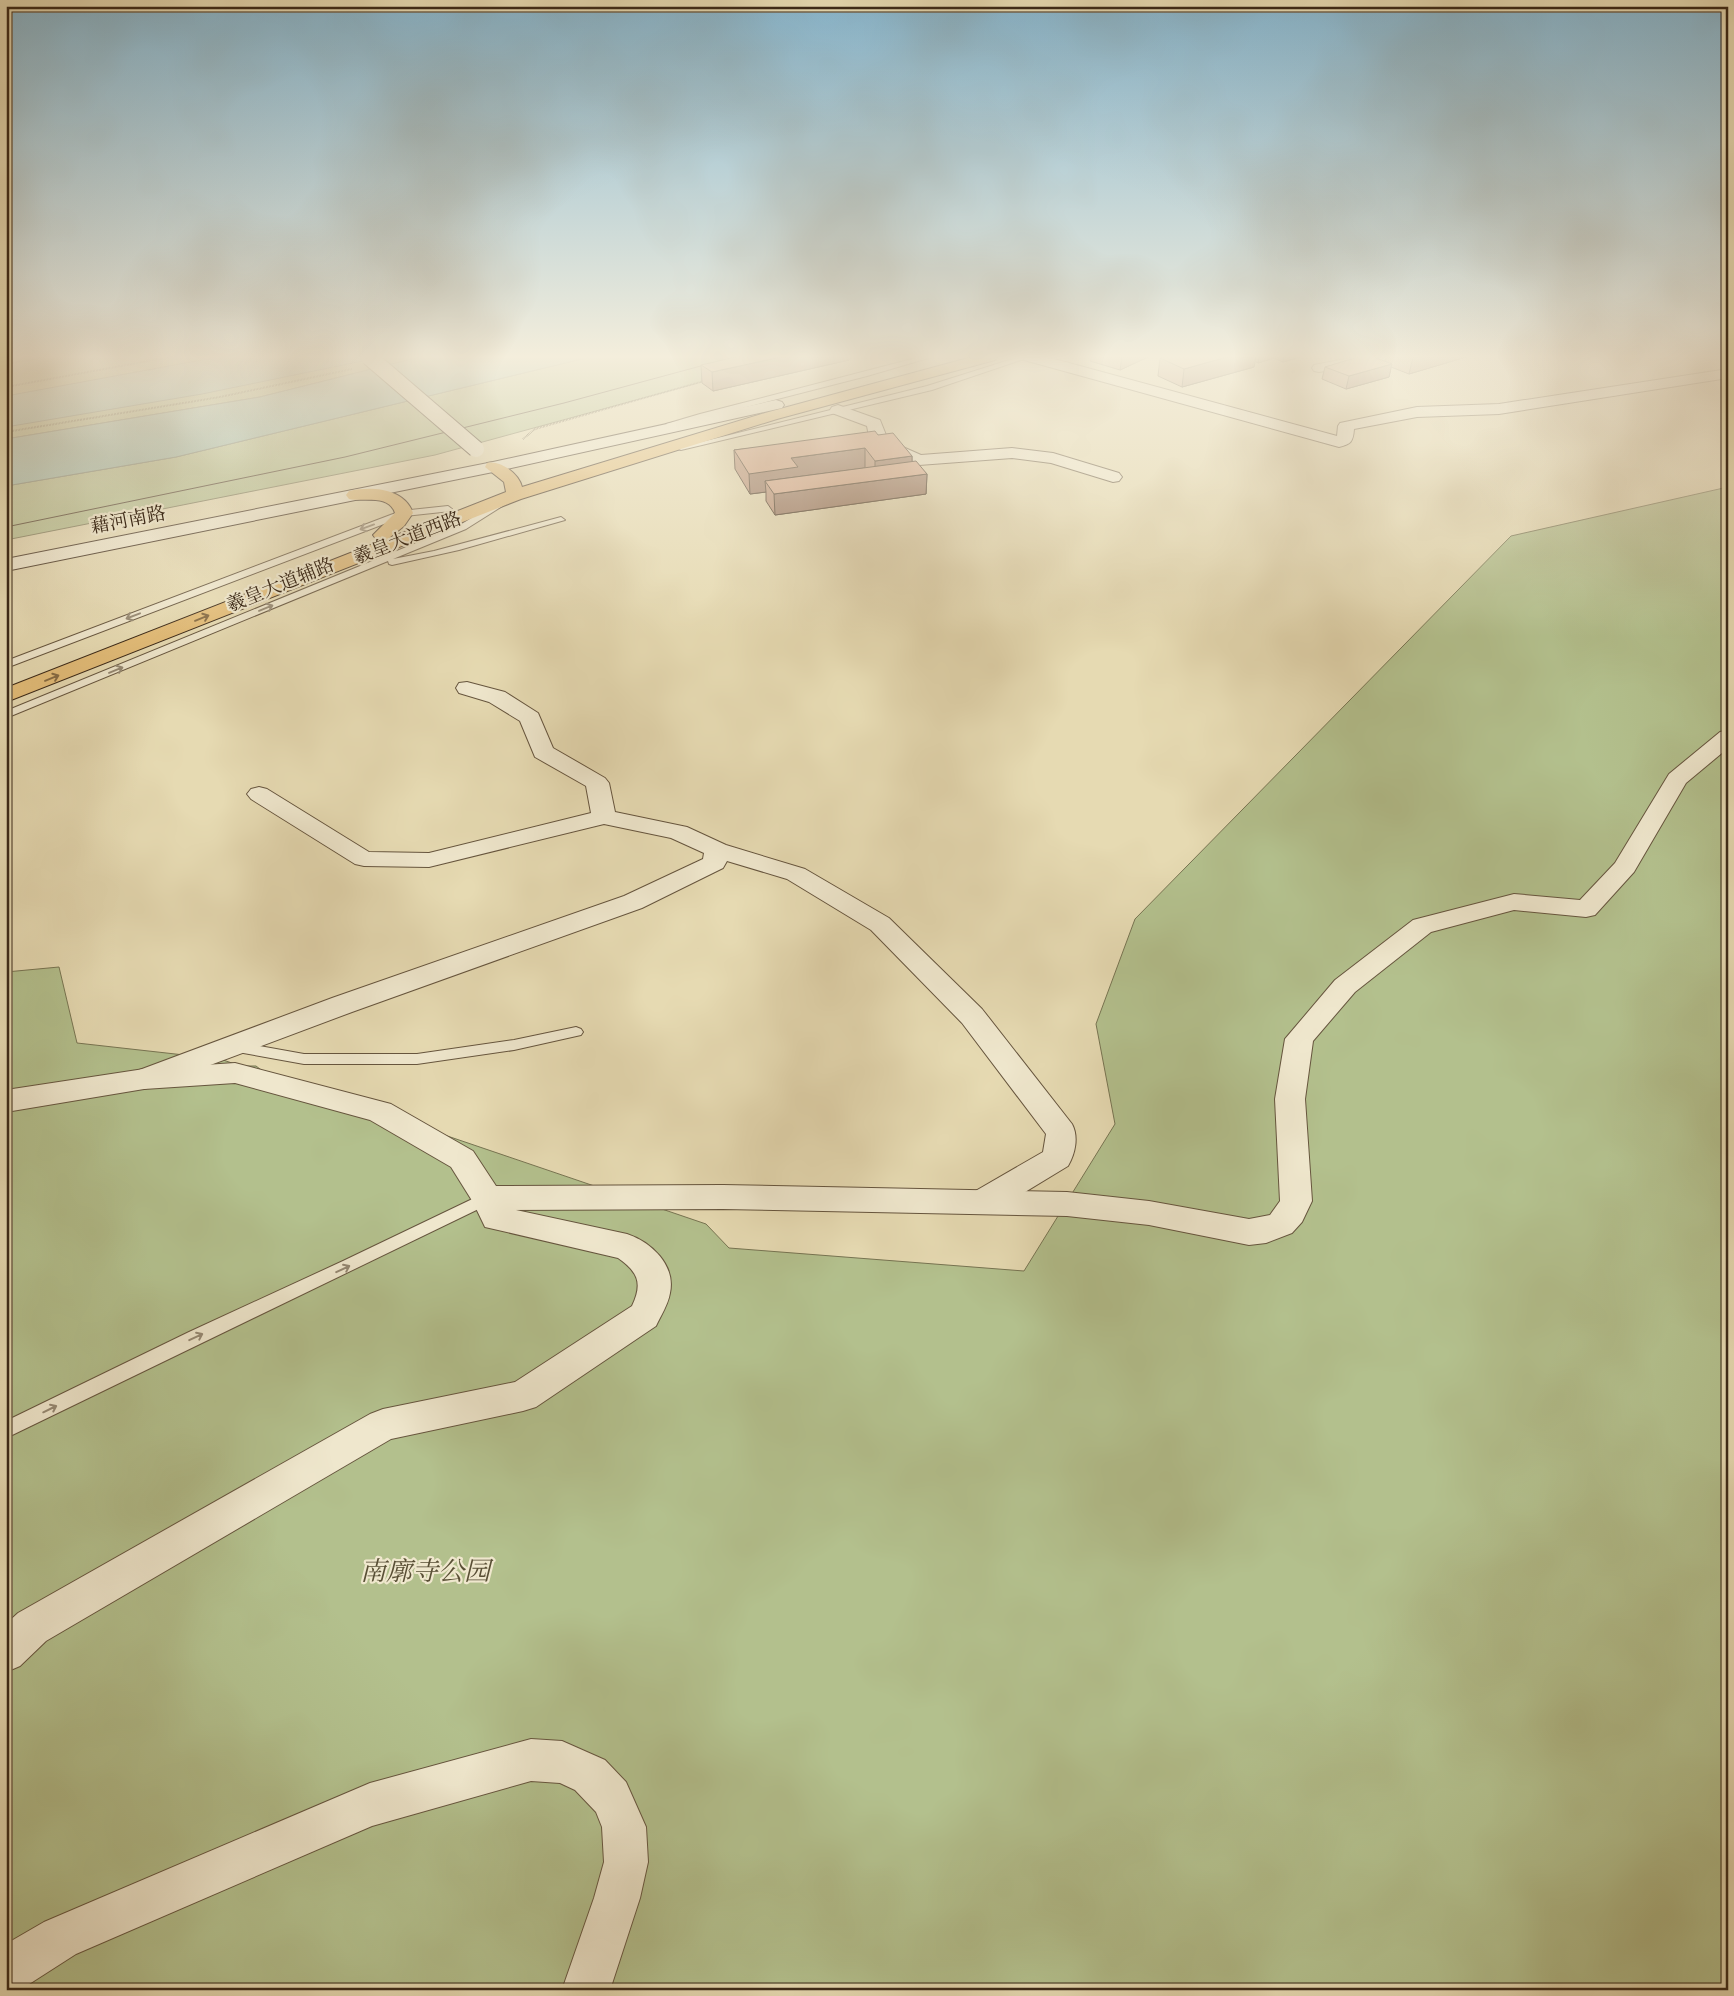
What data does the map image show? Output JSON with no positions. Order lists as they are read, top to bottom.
{
  "streets": {
    "main road": ["羲皇大道西路"],
    "street": ["藉河南路"],
    "lane": ["羲皇大道辅路"]
  },
  "crossings": [
    ["羲皇大道西路", "羲皇大道辅路"]
  ],
  "parks": ["南廓寺公园"]
}
